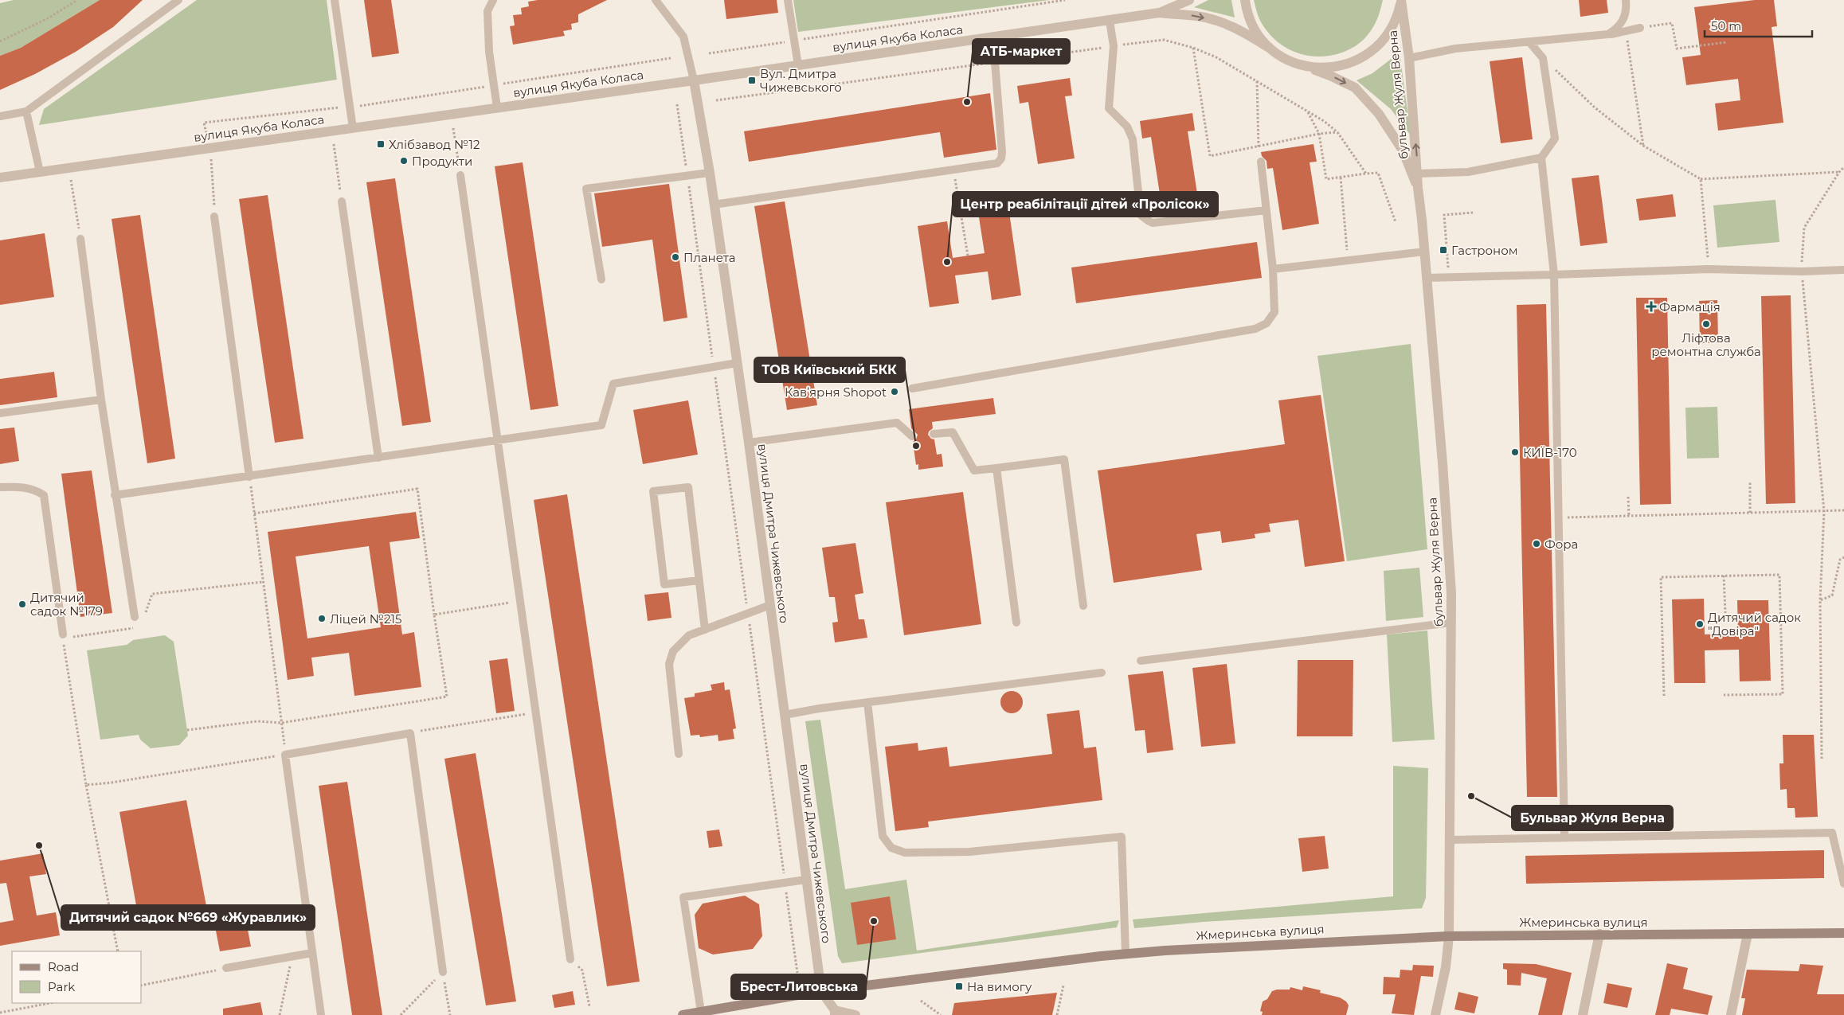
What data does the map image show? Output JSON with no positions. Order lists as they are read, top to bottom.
{
  "streets": {
    "main road": ["Жмеринська вулиця"],
    "street": ["вулиця Якуба Коласа", "бульвар Жуля Верна", "вулиця Дмитра Чижевського"]
  },
  "crossings": [
    ["вулиця Якуба Коласа", "бульвар Жуля Верна"],
    ["вулиця Якуба Коласа", "вулиця Дмитра Чижевського"],
    ["бульвар Жуля Верна", "Жмеринська вулиця"],
    ["вулиця Дмитра Чижевського", "Жмеринська вулиця"]
  ],
  "places": {
    "transit": [
      "Вул. Дмитра Чижевського",
      "Хлібзавод №12",
      "Гастроном",
      "На вимогу"
    ],
    "other": [
      "АТБ-маркет",
      "Продукти",
      "Планета",
      "Центр реабілітації дітей «Пролісок»",
      "Ліфтова ремонтна служба",
      "Кавʼярня Shopot",
      "ТОВ Київський БКК",
      "КИЇВ-170",
      "Фора",
      "Дитячий садок №179",
      "Ліцей №215",
      "Дитячий садок \"Довіра\"",
      "Бульвар Жуля Верна",
      "Дитячий садок №669 «Журавлик»",
      "Брест-Литовська"
    ],
    "health": ["Фармація"]
  },
  "legend": ["Road", "Park"],
  "scale_bar": "50 m"
}
